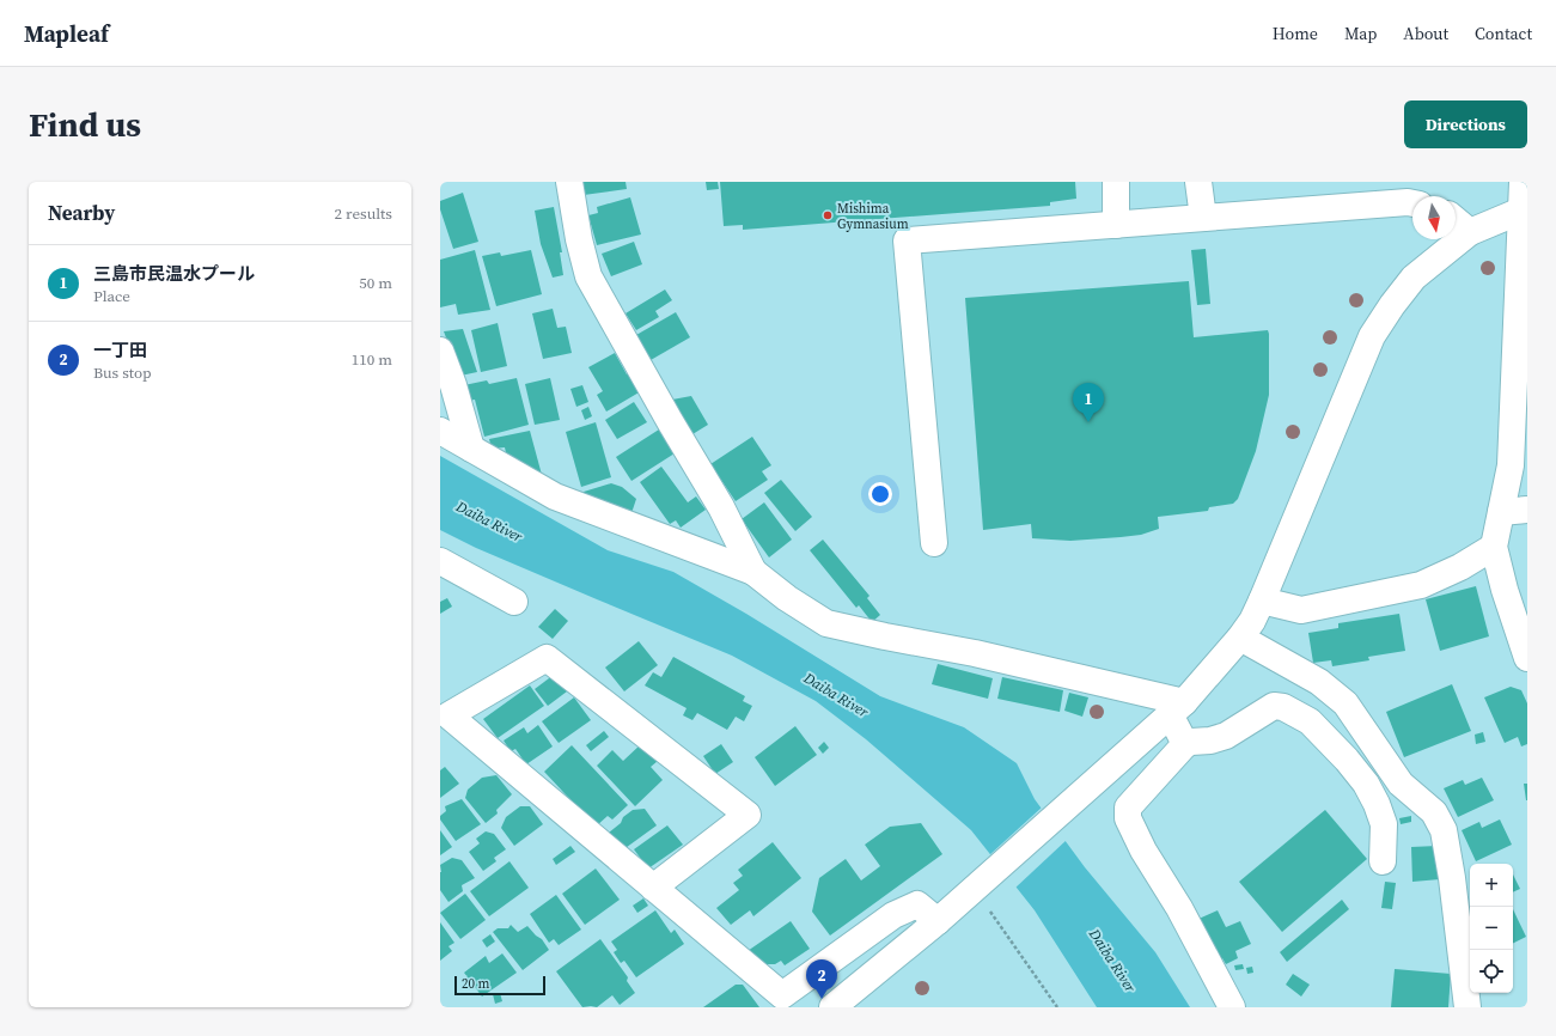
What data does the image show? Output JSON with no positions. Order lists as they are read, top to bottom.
{
  "water": ["Daiba River"],
  "places": ["Mishima Gymnasium"],
  "scale_bar": "20 m",
  "north": "bottom",
  "page": {
    "header": "Mapleaf",
    "nav": [
      "Home",
      "Map",
      "About",
      "Contact"
    ],
    "buttons": "Directions",
    "title": "Find us",
    "heading": ["Nearby", "2 results"],
    "list": [
      {
        "mark": "1",
        "name": "三島市民温水プール",
        "note": "Place",
        "value": "50 m"
      },
      {
        "mark": "2",
        "name": "一丁田",
        "note": "Bus stop",
        "value": "110 m"
      }
    ],
    "pins": ["1", "2"],
    "map_buttons": ["+", "−"],
    "scale": "20 m"
  }
}
